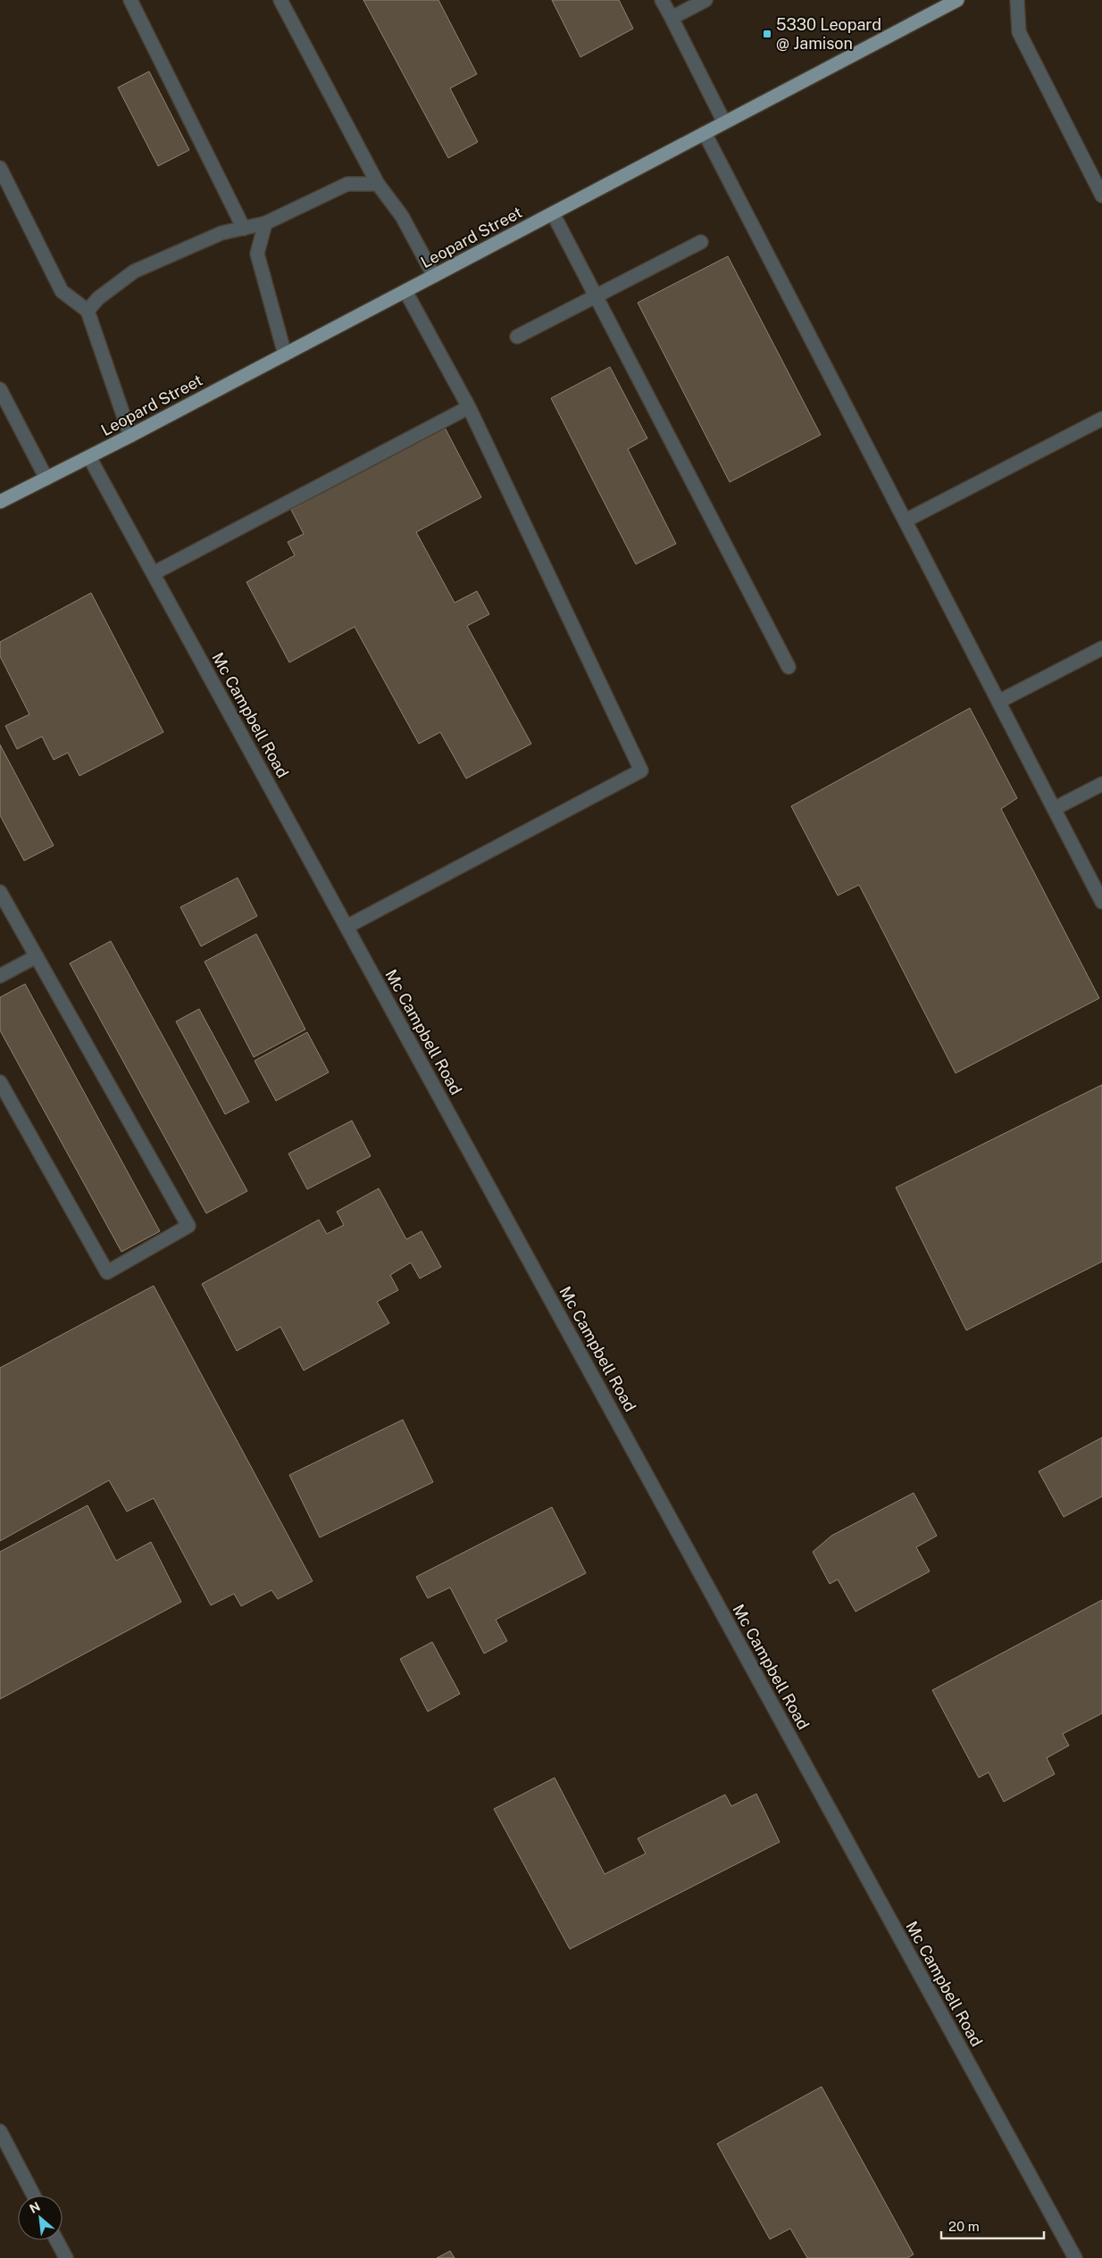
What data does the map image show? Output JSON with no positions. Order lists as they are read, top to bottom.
{
  "streets": {
    "main road": ["Leopard Street"],
    "street": ["Mc Campbell Road"]
  },
  "crossings": [
    ["Leopard Street", "Mc Campbell Road"]
  ],
  "places": {
    "transit": ["5330 Leopard @ Jamison"]
  },
  "scale_bar": "20 m",
  "north": "top left"
}
